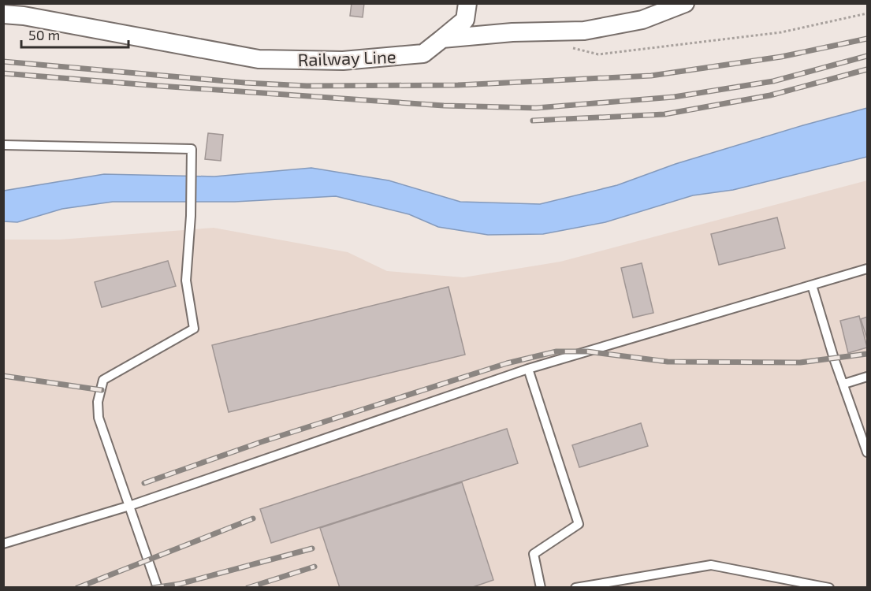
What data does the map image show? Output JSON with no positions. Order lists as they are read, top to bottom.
{
  "streets": {
    "street": ["Railway Line"]
  },
  "scale_bar": "50 m"
}
